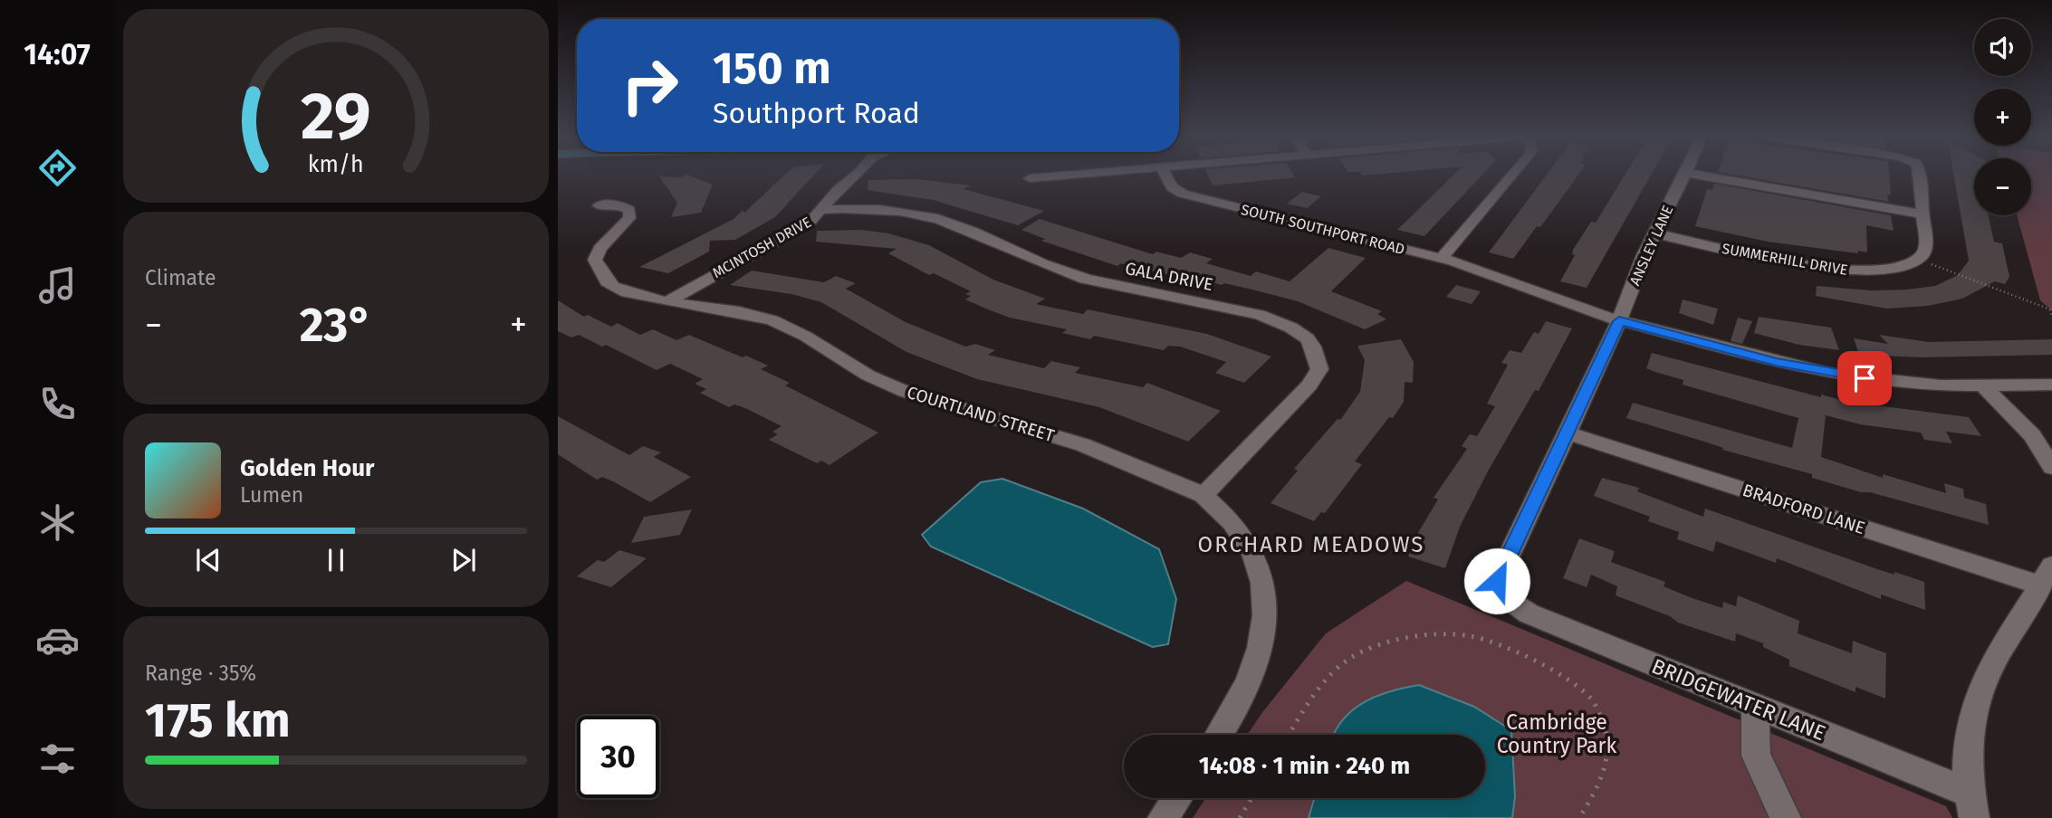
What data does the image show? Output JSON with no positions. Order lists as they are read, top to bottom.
{
  "streets": {
    "street": [
      "SOUTH SOUTHPORT ROAD",
      "ANSLEY LANE",
      "MCINTOSH DRIVE",
      "SUMMERHILL DRIVE",
      "GALA DRIVE",
      "COURTLAND STREET",
      "BRADFORD LANE",
      "BRIDGEWATER LANE"
    ]
  },
  "crossings": [
    ["SOUTH SOUTHPORT ROAD", "ANSLEY LANE"],
    ["ANSLEY LANE", "SUMMERHILL DRIVE"],
    ["ANSLEY LANE", "BRADFORD LANE"],
    ["ANSLEY LANE", "BRIDGEWATER LANE"],
    ["MCINTOSH DRIVE", "GALA DRIVE"],
    ["MCINTOSH DRIVE", "COURTLAND STREET"],
    ["GALA DRIVE", "COURTLAND STREET"]
  ],
  "districts": ["ORCHARD MEADOWS"],
  "parks": ["Cambridge Country Park"],
  "page": {
    "tabs": "14:07",
    "map_buttons": ["+", "−"],
    "turn": ["150 m", "Southport Road"],
    "tile": [
      "Climate",
      ["Range · 35%", "175 km"]
    ],
    "heat": ["−", "23°", "+"],
    "song": ["Golden Hour", "Lumen"],
    "limit": "30",
    "trip": "14:08 · 1 min · 240 m",
    "gauge": ["29", "km/h"]
  }
}
